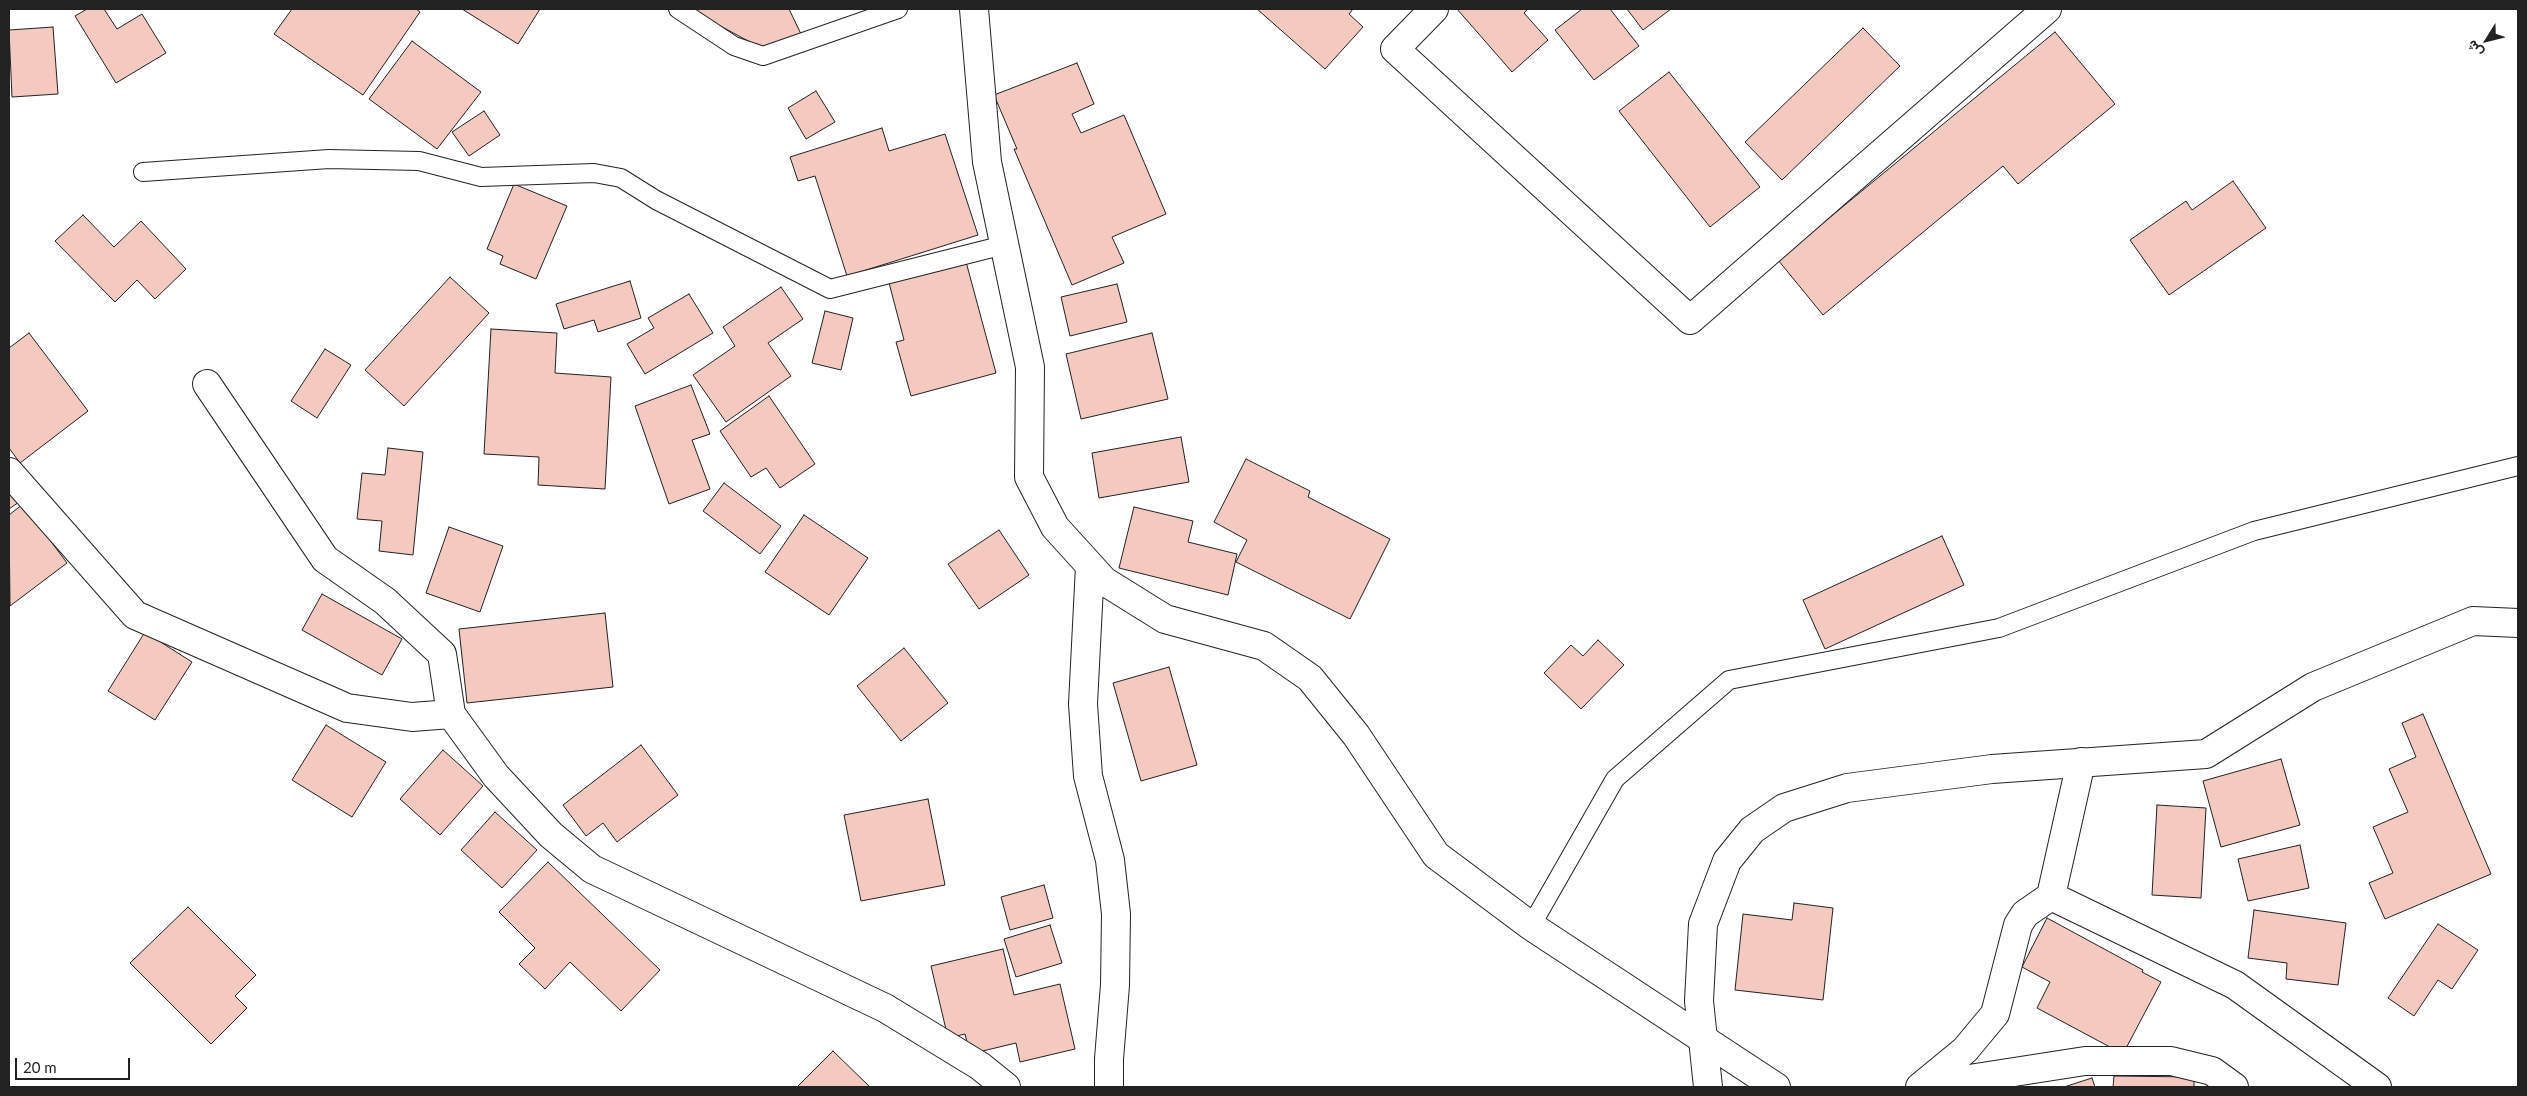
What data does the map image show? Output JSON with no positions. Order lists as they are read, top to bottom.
{
  "scale_bar": "20 m",
  "north": "bottom left"
}
